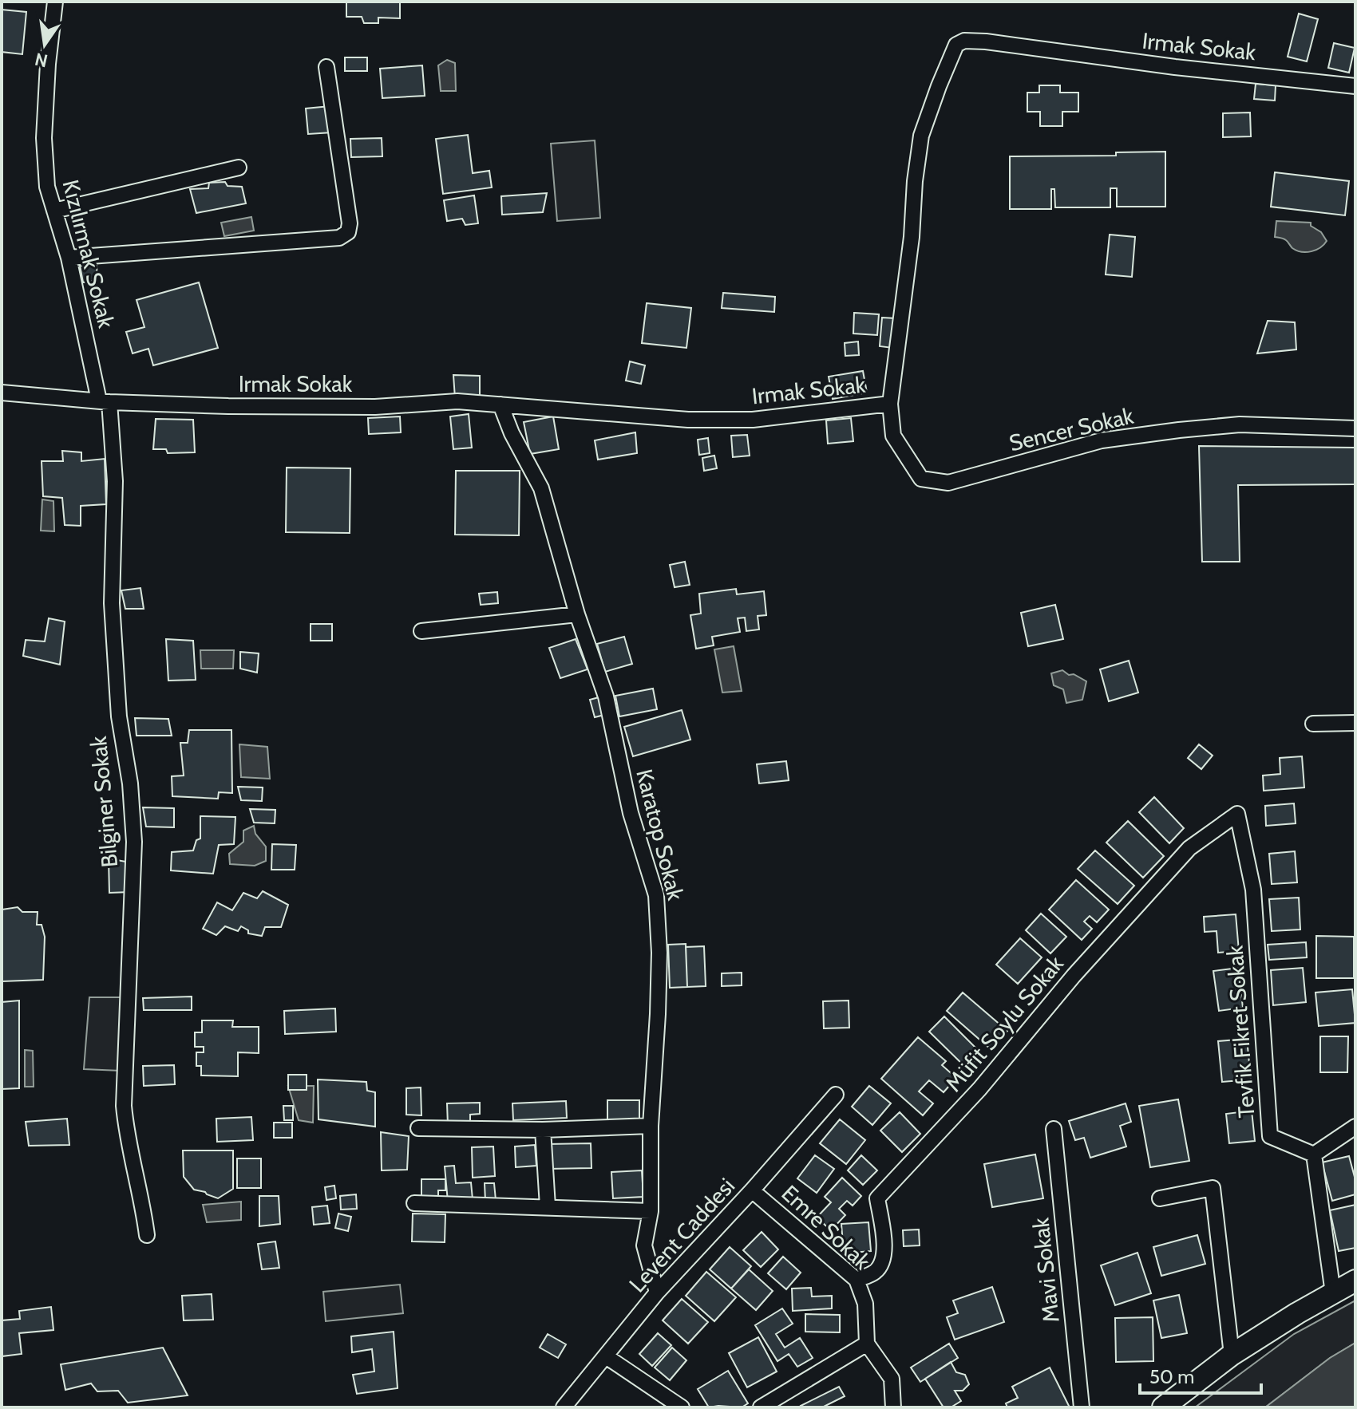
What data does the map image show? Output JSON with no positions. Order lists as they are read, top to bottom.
{
  "streets": {
    "street": [
      "Irmak Sokak",
      "Kızılırmak Sokak",
      "Sencer Sokak",
      "Bilginer Sokak",
      "Karatop Sokak",
      "Müfit Soylu Sokak",
      "Tevfik Fikret Sokak",
      "Emre Sokak",
      "Levent Caddesi",
      "Mavi Sokak"
    ]
  },
  "crossings": [
    ["Irmak Sokak", "Kızılırmak Sokak"],
    ["Irmak Sokak", "Sencer Sokak"],
    ["Irmak Sokak", "Bilginer Sokak"],
    ["Irmak Sokak", "Karatop Sokak"],
    ["Kızılırmak Sokak", "Bilginer Sokak"],
    ["Karatop Sokak", "Levent Caddesi"],
    ["Müfit Soylu Sokak", "Tevfik Fikret Sokak"],
    ["Müfit Soylu Sokak", "Emre Sokak"],
    ["Emre Sokak", "Levent Caddesi"]
  ],
  "scale_bar": "50 m",
  "north": "bottom"
}
